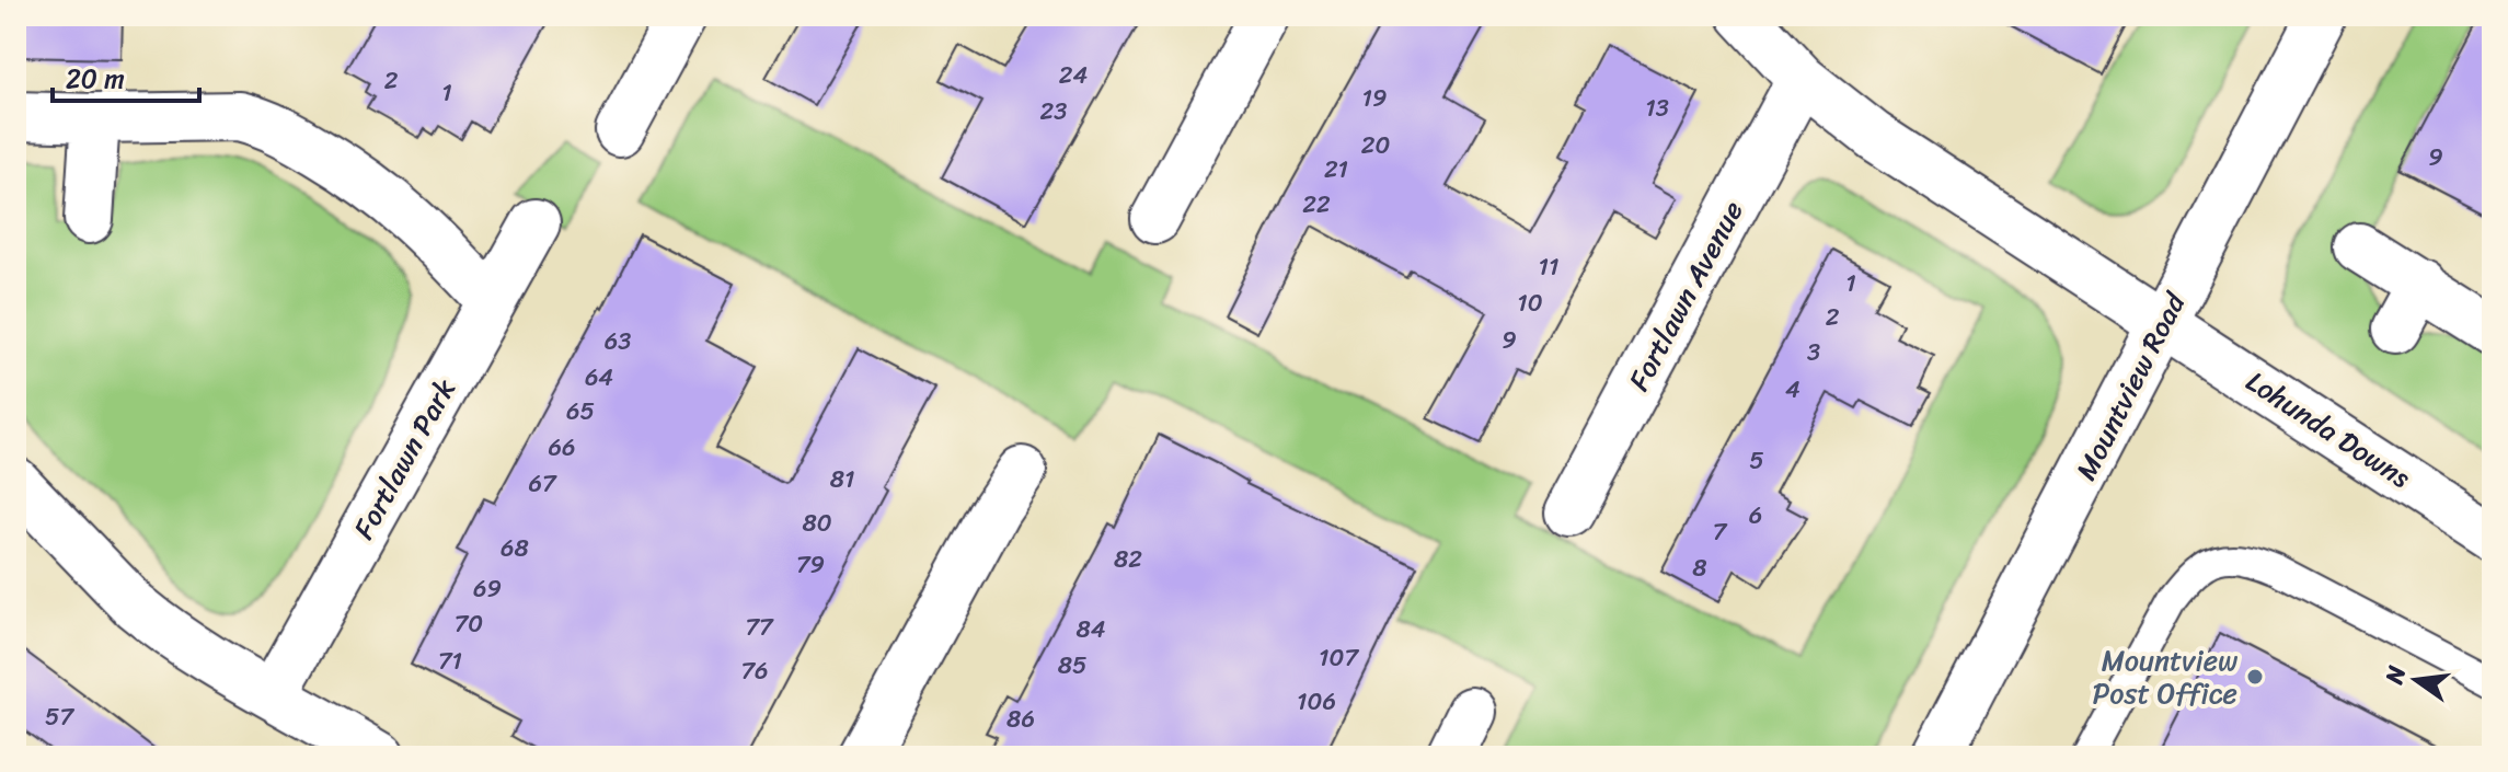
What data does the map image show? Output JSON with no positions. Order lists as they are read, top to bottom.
{
  "streets": {
    "street": [
      "Fortlawn Avenue",
      "Mountview Road",
      "Lohunda Downs",
      "Fortlawn Park"
    ]
  },
  "crossings": [
    ["Mountview Road", "Lohunda Downs"]
  ],
  "places": ["Mountview Post Office"],
  "house_numbers": [
    "24",
    "2",
    "1",
    "19",
    "13",
    "23",
    "20",
    "9",
    "21",
    "22",
    "11",
    "1",
    "10",
    "2",
    "9",
    "63",
    "3",
    "64",
    "4",
    "65",
    "66",
    "5",
    "81",
    "67",
    "6",
    "80",
    "7",
    "68",
    "82",
    "79",
    "8",
    "69",
    "70",
    "77",
    "84",
    "107",
    "71",
    "85",
    "76",
    "106",
    "57",
    "86"
  ],
  "scale_bar": "20 m",
  "north": "left"
}
